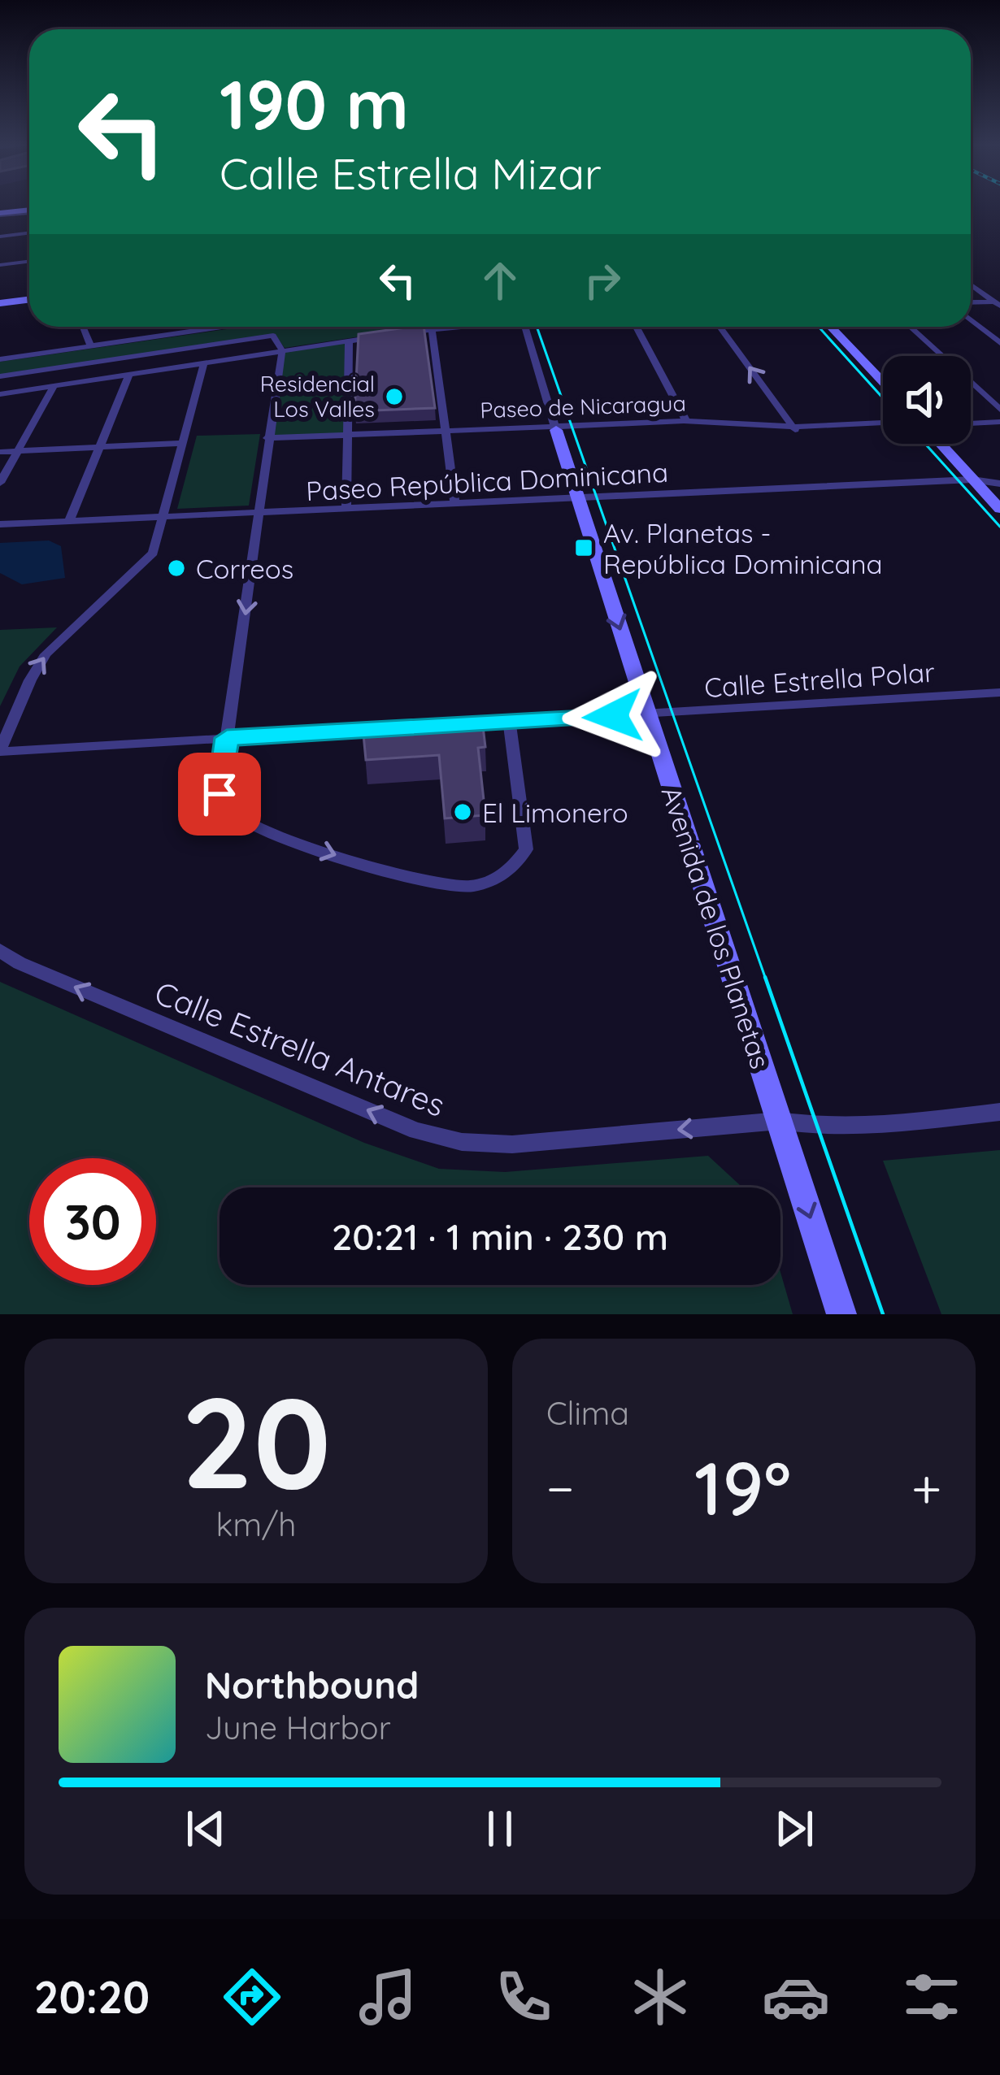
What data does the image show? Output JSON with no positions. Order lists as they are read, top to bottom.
{
  "streets": {
    "street": [
      "Paseo de Nicaragua",
      "Paseo República Dominicana",
      "Calle Estrella Polar",
      "Avenida de los Planetas",
      "Calle Estrella Antares"
    ]
  },
  "crossings": [
    ["Paseo de Nicaragua", "Avenida de los Planetas"],
    ["Paseo República Dominicana", "Avenida de los Planetas"],
    ["Calle Estrella Polar", "Avenida de los Planetas"],
    ["Avenida de los Planetas", "Calle Estrella Antares"]
  ],
  "one_way": ["Avenida de los Planetas", "Calle Estrella Antares"],
  "places": {
    "other": ["Residencial Los Valles", "Correos", "El Limonero"],
    "transit": ["Av. Planetas - República Dominicana"]
  },
  "page": {
    "turn": ["190 m", "Calle Estrella Mizar"],
    "limit": "30",
    "trip": "20:21 · 1 min · 230 m",
    "tile": [
      ["20", "km/h"],
      "Clima"
    ],
    "heat": ["−", "19°", "+"],
    "song": ["Northbound", "June Harbor"],
    "tabs": "20:20"
  }
}
